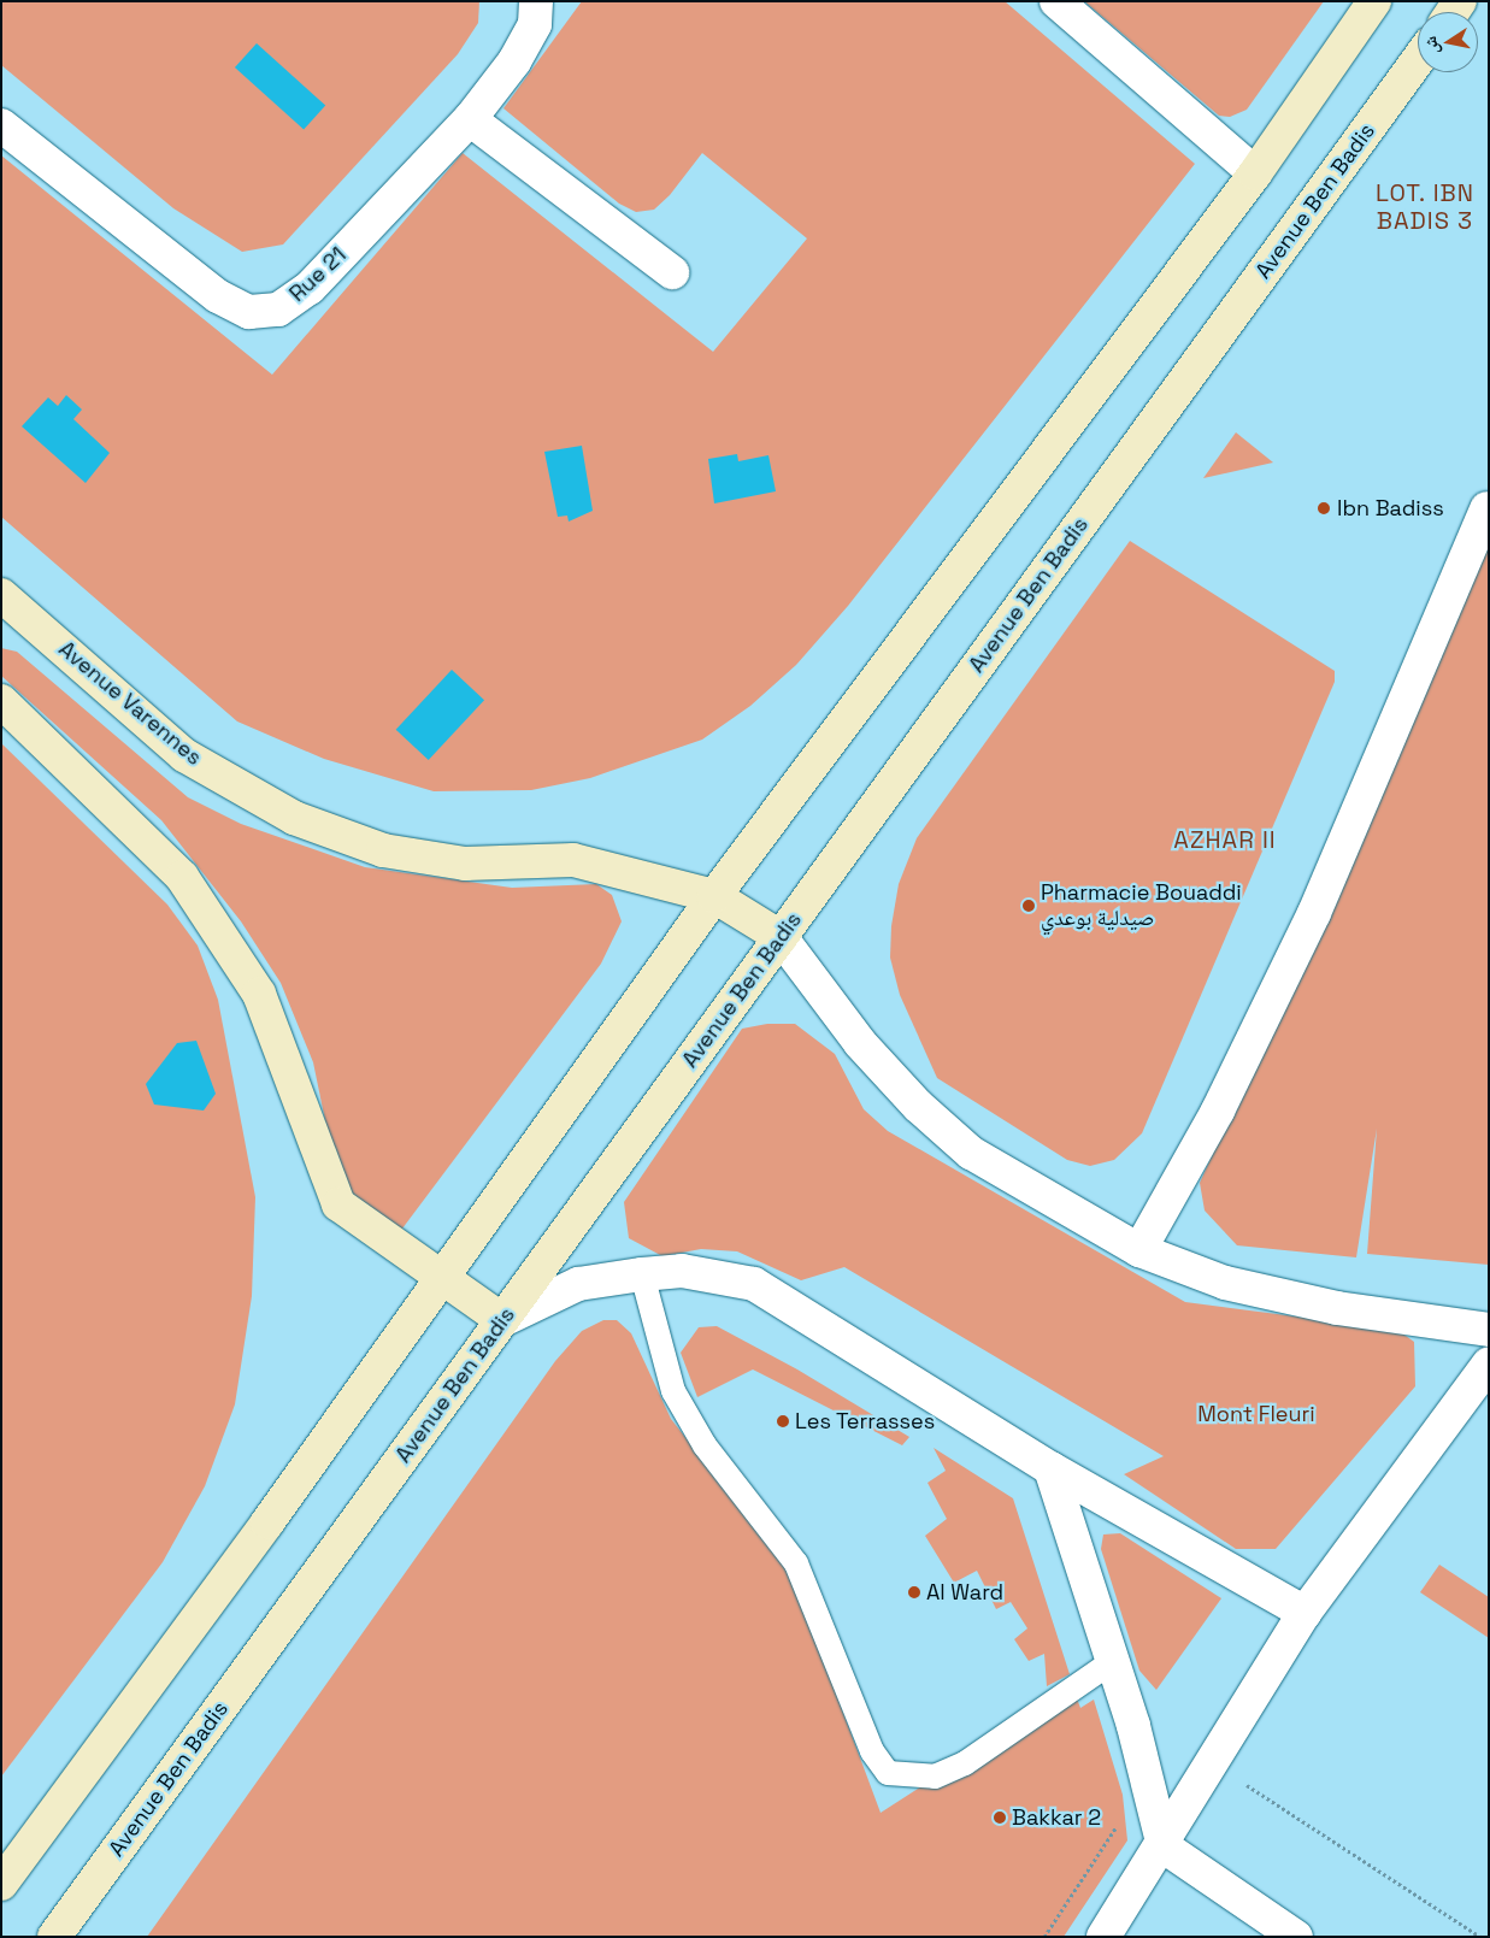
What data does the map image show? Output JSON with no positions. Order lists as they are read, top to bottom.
{
  "streets": {
    "main road": ["Avenue Ben Badis", "Avenue Varennes"],
    "street": ["Rue 21"]
  },
  "crossings": [
    ["Avenue Ben Badis", "Avenue Varennes"]
  ],
  "districts": ["LOT. IBN BADIS 3", "AZHAR II"],
  "parks": ["Mont Fleuri"],
  "places": [
    "Ibn Badiss",
    "Pharmacie Bouaddi صيدلية بوعدي",
    "Les Terrasses",
    "Al Ward",
    "Bakkar 2"
  ],
  "north": "left"
}
